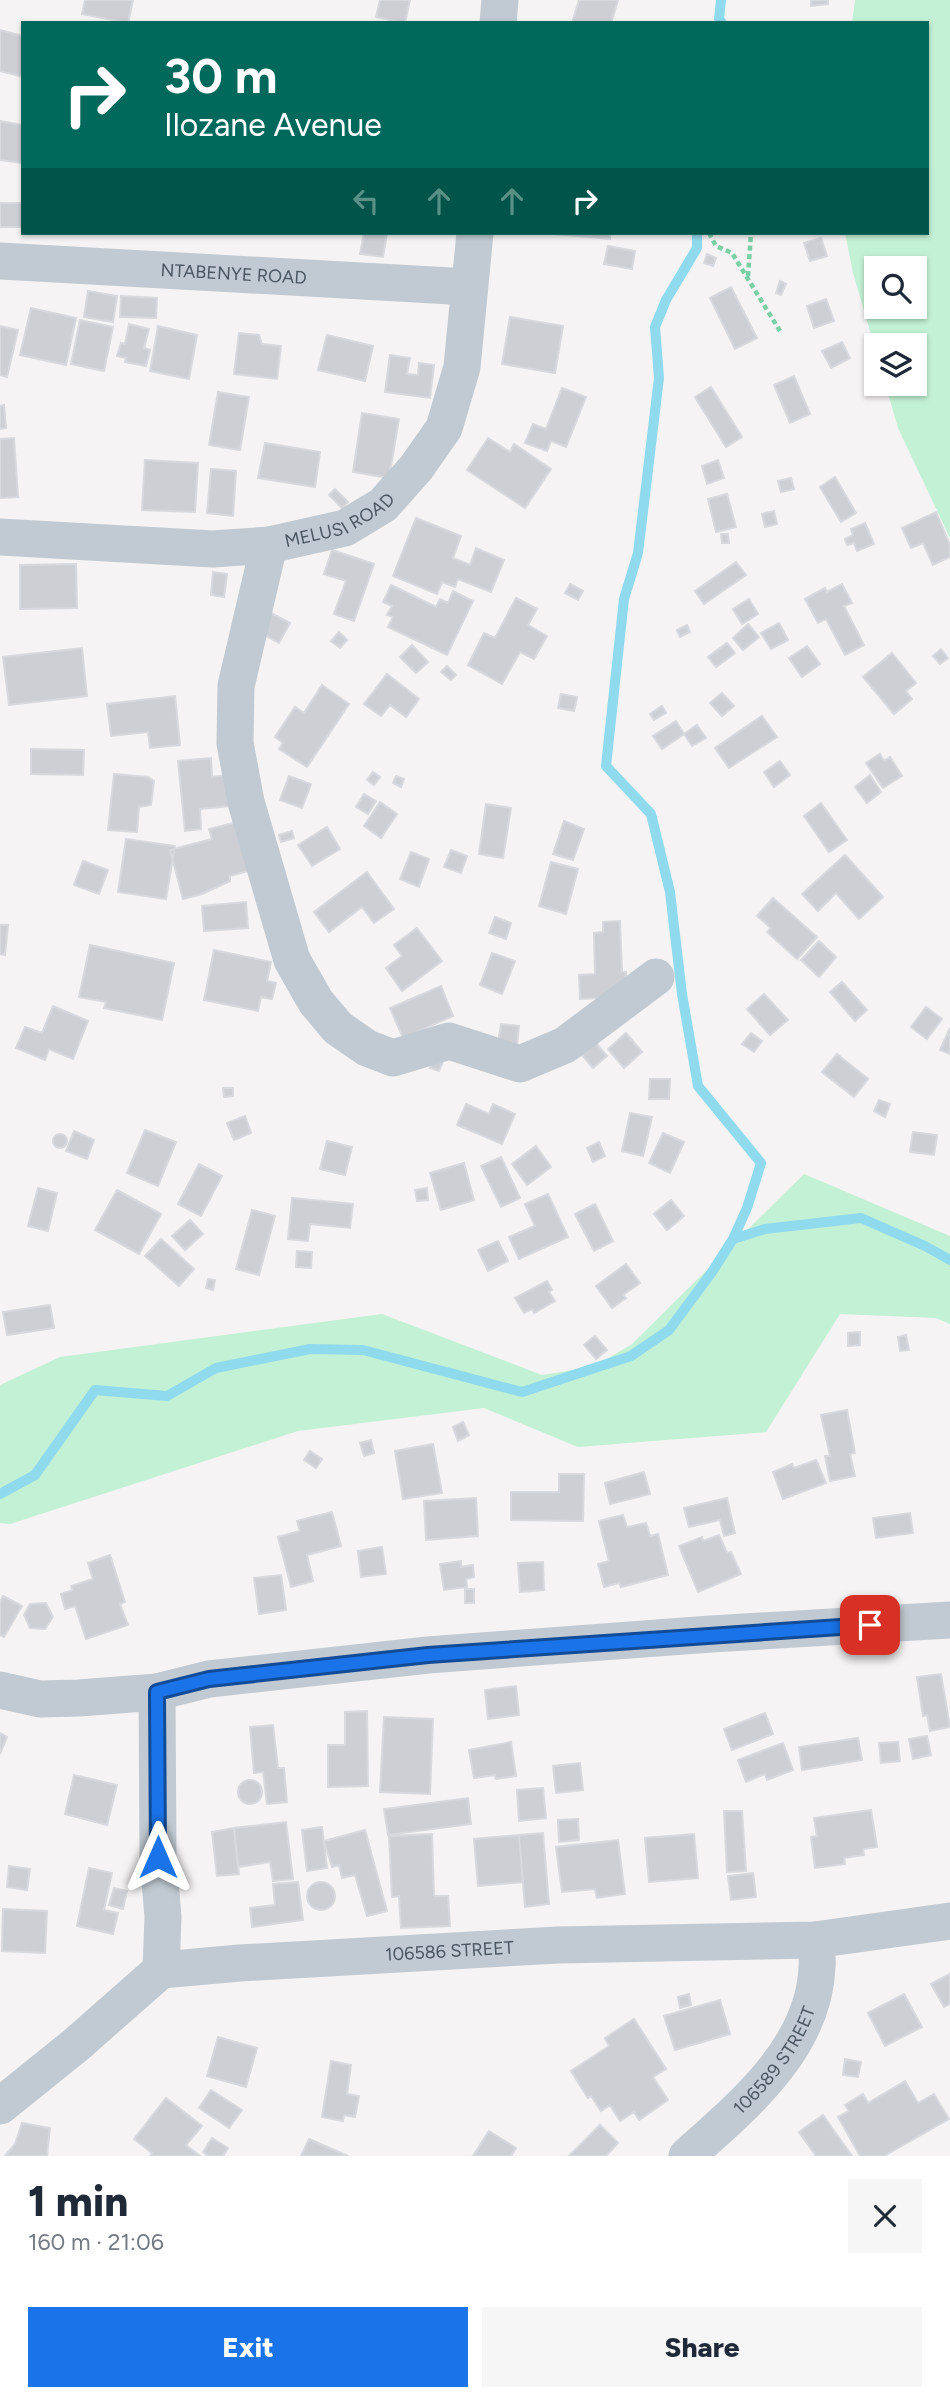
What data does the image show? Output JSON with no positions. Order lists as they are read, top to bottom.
{
  "streets": {
    "street": [
      "NTABENYE ROAD",
      "MELUSI ROAD",
      "106586 STREET",
      "106589 STREET"
    ]
  },
  "crossings": [
    ["NTABENYE ROAD", "MELUSI ROAD"],
    ["106586 STREET", "106589 STREET"]
  ],
  "page": {
    "turn": ["30 m", "Ilozane Avenue"],
    "heading": ["1 min", "160 m · 21:06"],
    "buttons": ["Exit", "Share"]
  }
}
